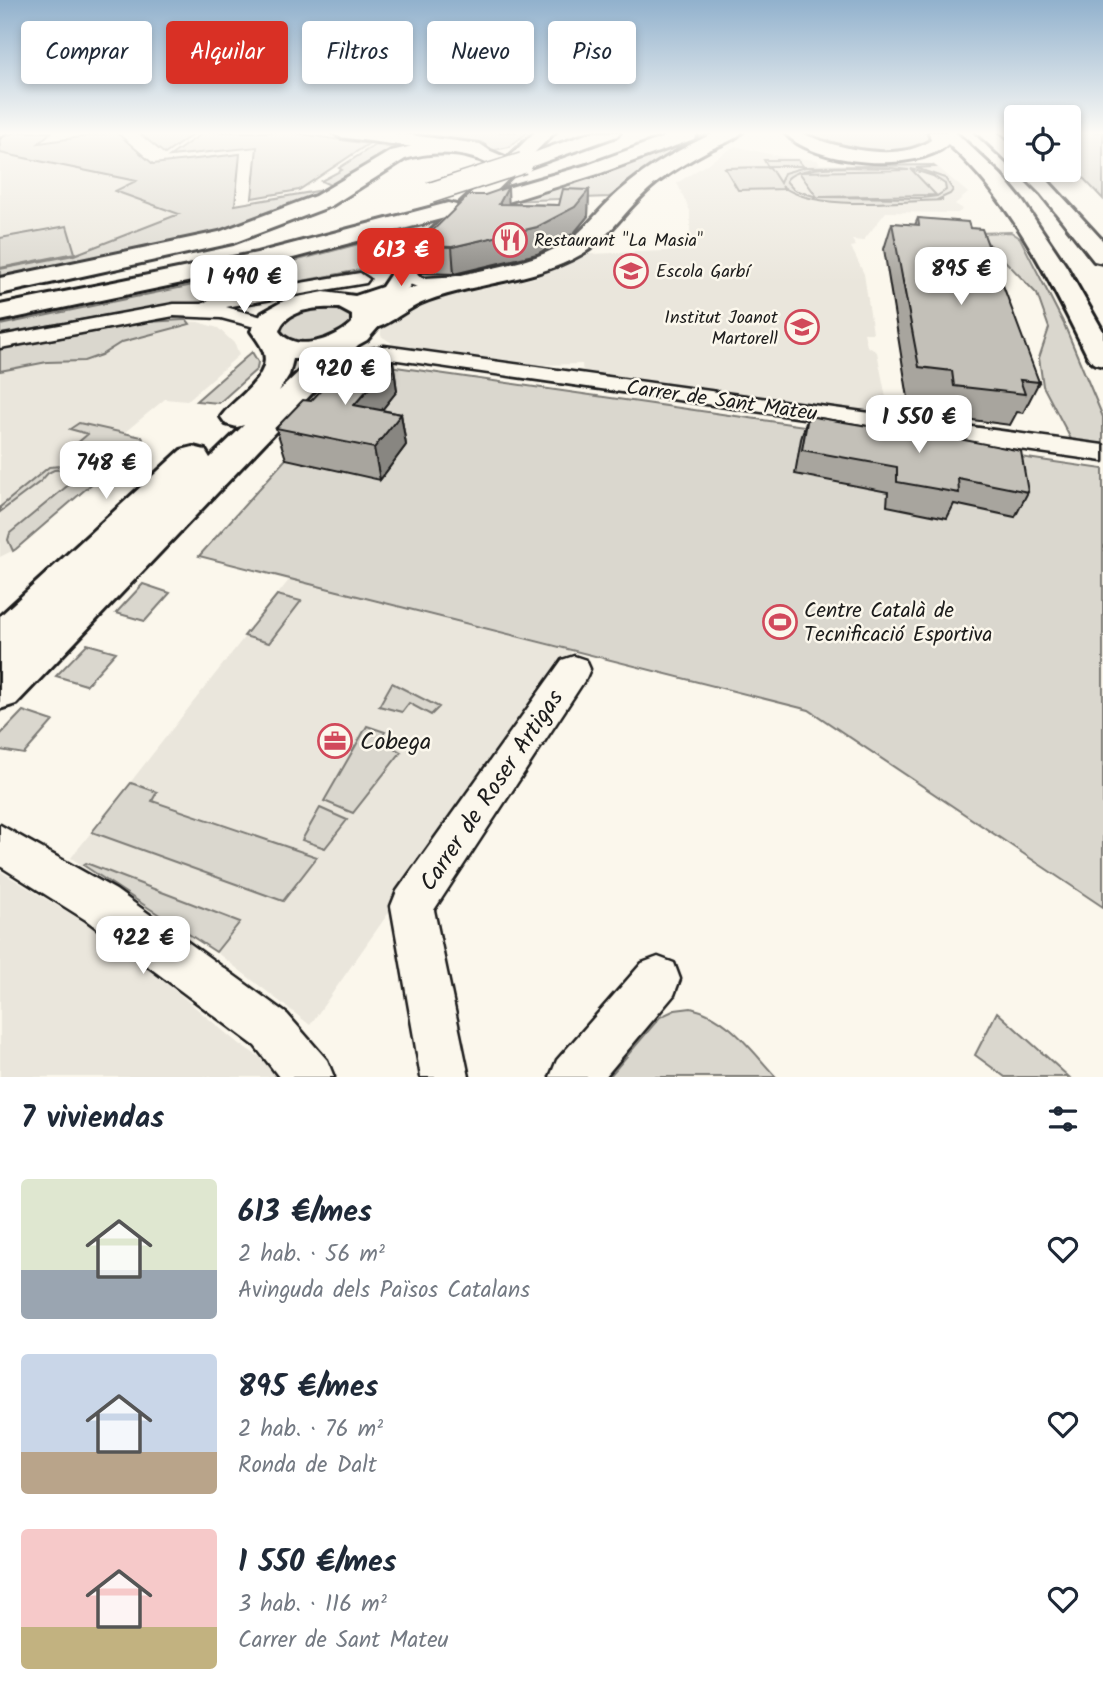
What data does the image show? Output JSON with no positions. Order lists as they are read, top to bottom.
{
  "streets": {
    "street": ["Carrer de Sant Mateu", "Carrer de Roser Artigas"]
  },
  "places": {
    "restaurant": ["Restaurant \"La Masia\""],
    "school or university": ["Escola Garbí", "Institut Joanot Martorell"],
    "sports": ["Centre Català de Tecnificació Esportiva"],
    "office": ["Cobega"]
  },
  "page": {
    "chip": [
      "Comprar",
      "Alquilar",
      "Filtros",
      "Nuevo",
      "Piso"
    ],
    "price": [
      "613 €",
      "895 €",
      "1 490 €",
      "920 €",
      "1 550 €",
      "748 €",
      "922 €"
    ],
    "heading": "7 viviendas",
    "list": [
      {
        "name": "613 €/mes",
        "note": "2 hab. · 56 m² · Avinguda dels Països Catalans"
      },
      {
        "name": "895 €/mes",
        "note": "2 hab. · 76 m² · Ronda de Dalt"
      },
      {
        "name": "1 550 €/mes",
        "note": "3 hab. · 116 m² · Carrer de Sant Mateu"
      }
    ]
  }
}
